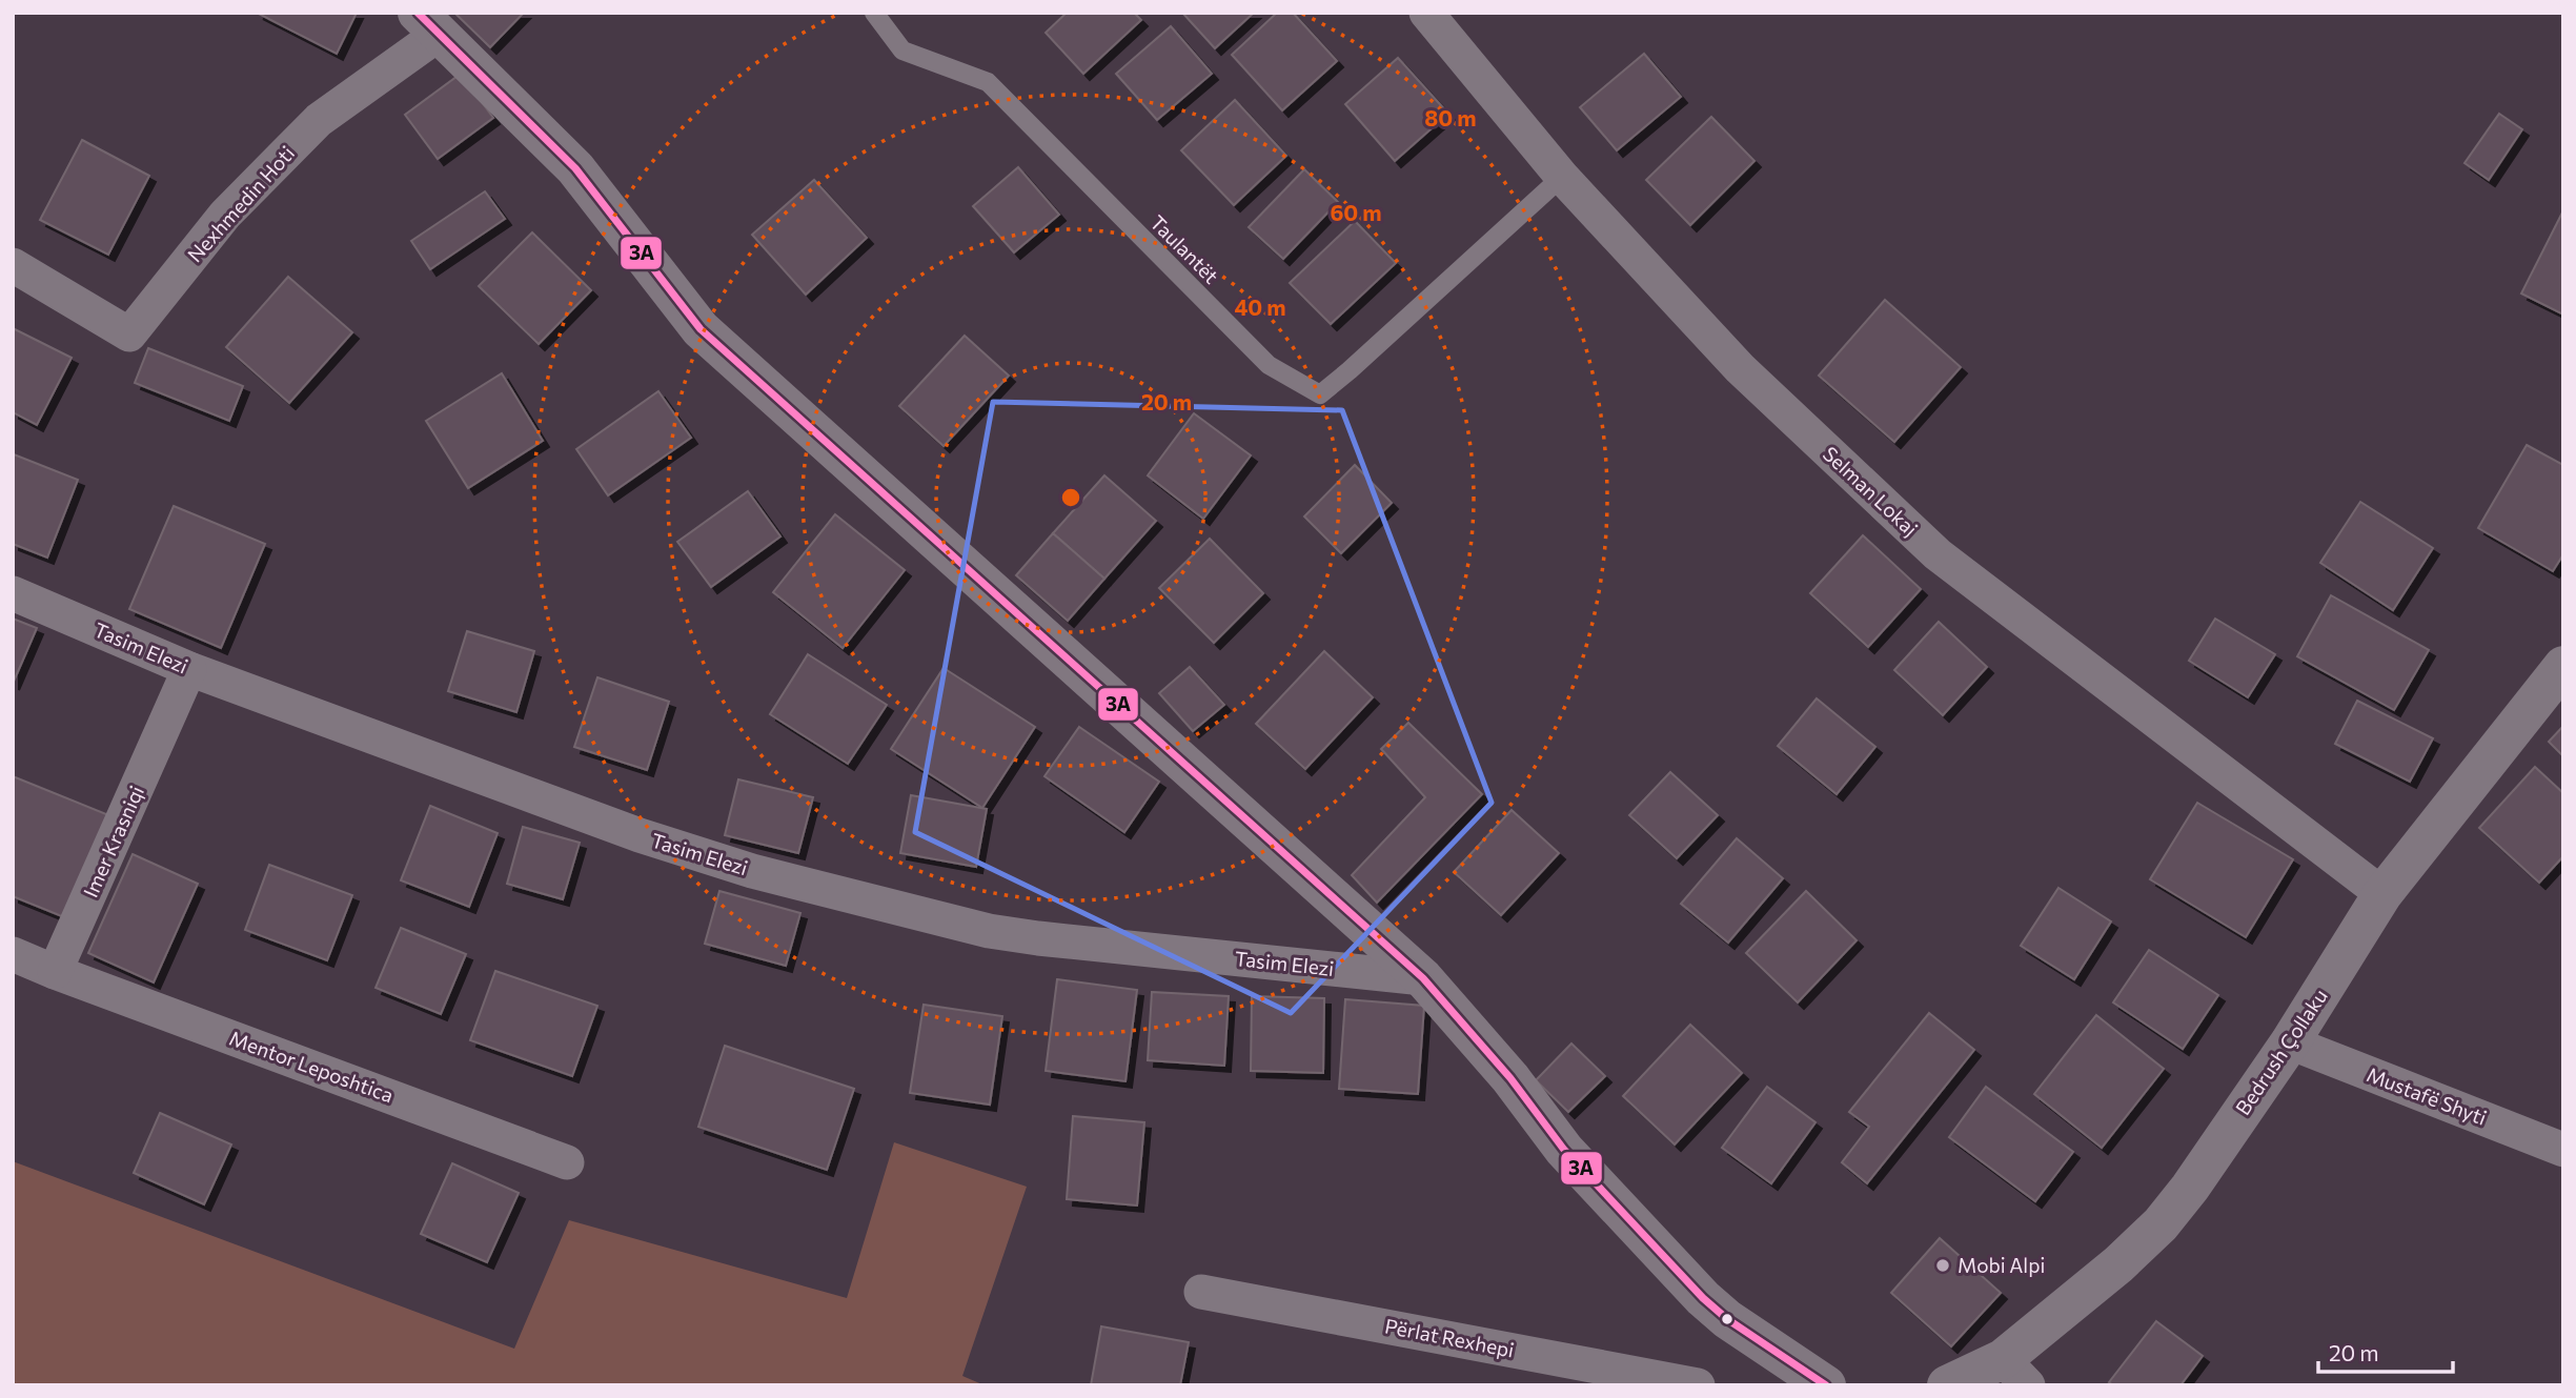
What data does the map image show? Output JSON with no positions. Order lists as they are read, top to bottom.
{
  "streets": {
    "street": [
      "Nexhmedin Hoti",
      "Selman Lokaj",
      "Tasim Elezi",
      "Imer Krasniqi",
      "Bedrush Çollaku",
      "Mentor Leposhtica",
      "Mustafë Shyti",
      "Përlat Rexhepi"
    ],
    "lane": ["Taulantët"]
  },
  "crossings": [
    ["Taulantët", "Selman Lokaj"],
    ["Selman Lokaj", "Bedrush Çollaku"],
    ["Tasim Elezi", "Imer Krasniqi"],
    ["Imer Krasniqi", "Mentor Leposhtica"],
    ["Bedrush Çollaku", "Mustafë Shyti"]
  ],
  "places": ["Mobi Alpi"],
  "lines": ["transit line 3A"],
  "scale_bar": "20 m",
  "rings": [
    "80 m",
    "60 m",
    "40 m",
    "20 m"
  ]
}
